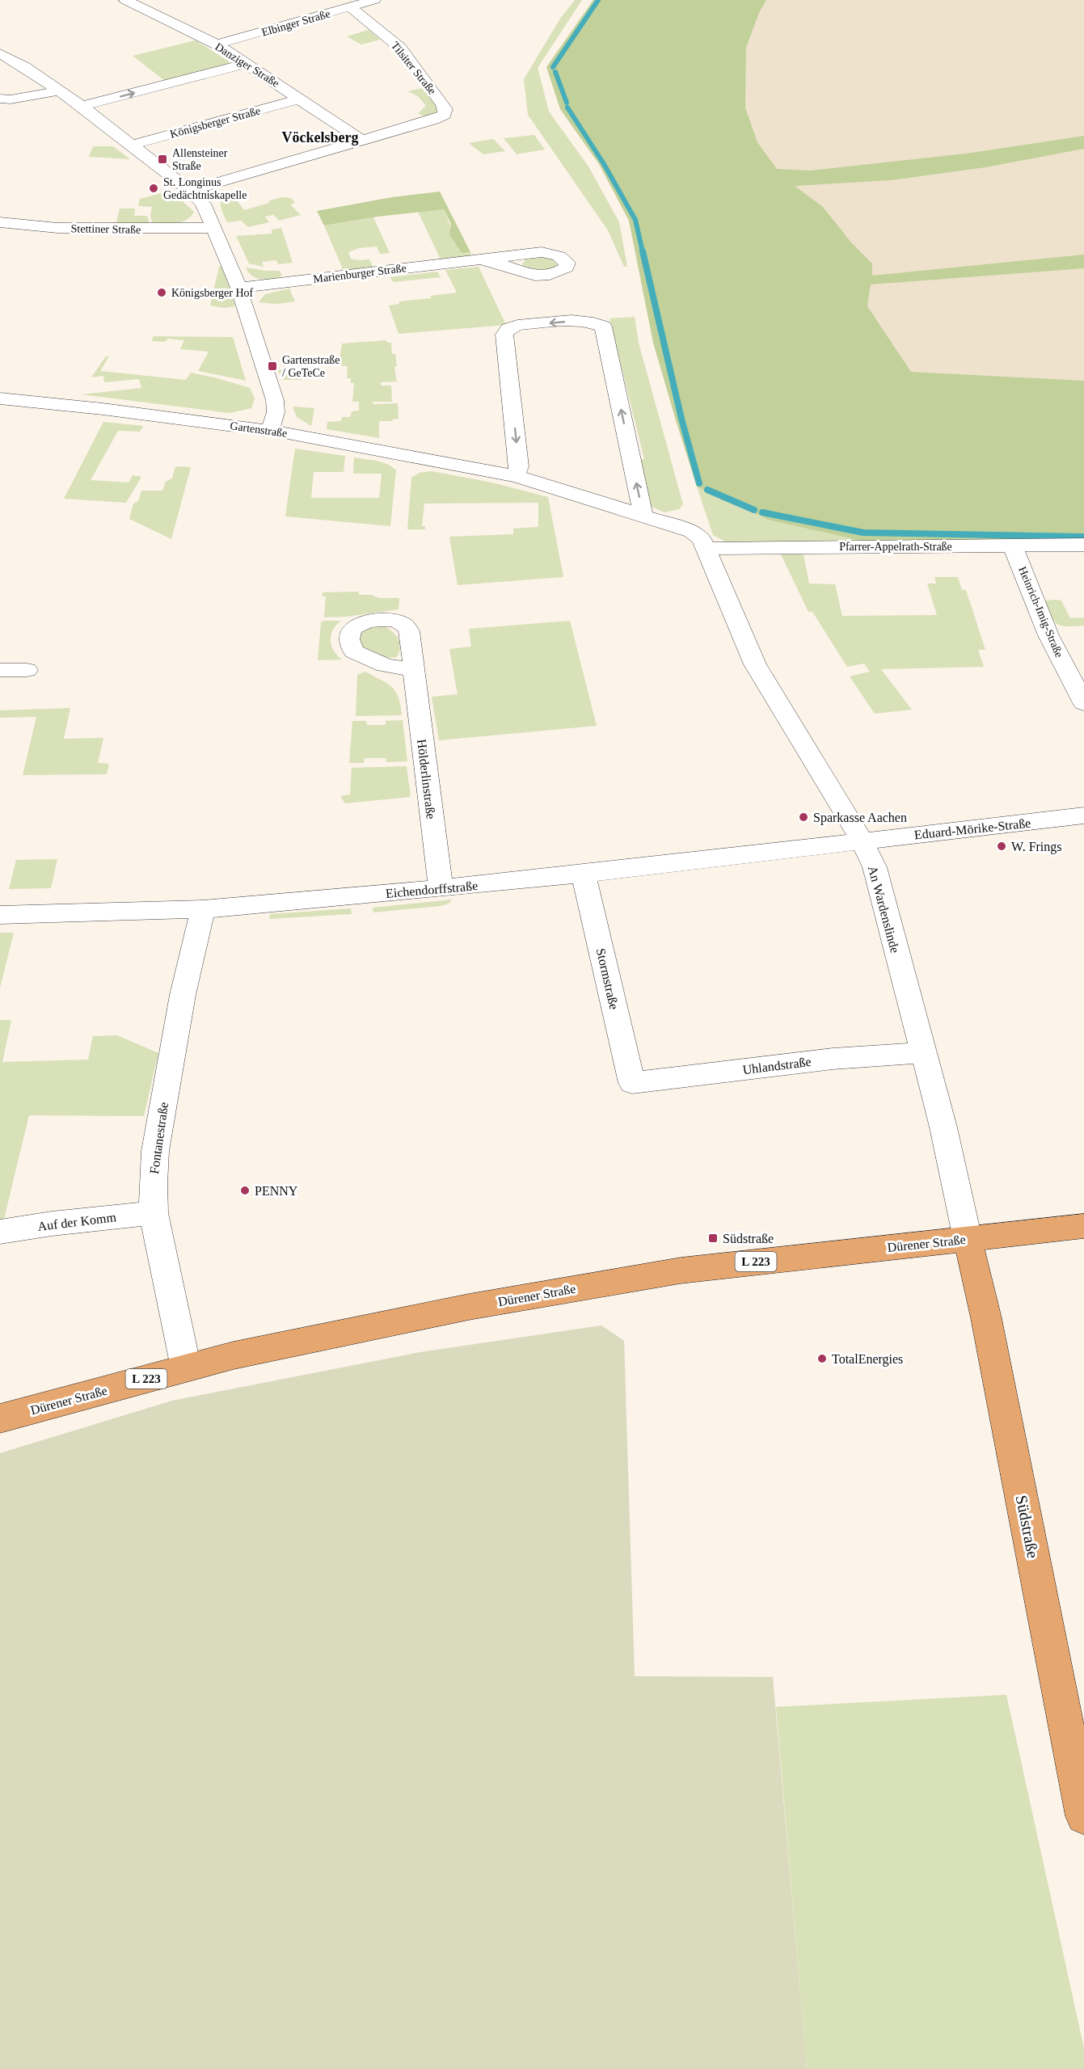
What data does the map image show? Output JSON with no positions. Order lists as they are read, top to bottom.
{
  "streets": {
    "main road": ["Dürener Straße", "L 223", "Südstraße"],
    "street": [
      "Elbinger Straße",
      "Danziger Straße",
      "Tilsiter Straße",
      "Königsberger Straße",
      "Stettiner Straße",
      "Marienburger Straße",
      "Gartenstraße",
      "Pfarrer-Appelrath-Straße",
      "Heinrich-Imig-Straße",
      "Hölderlinstraße",
      "Eduard-Mörike-Straße",
      "Eichendorffstraße",
      "An Wardenslinde",
      "Stormstraße",
      "Uhlandstraße",
      "Fontanestraße",
      "Auf der Komm"
    ]
  },
  "crossings": [
    ["Elbinger Straße", "Danziger Straße"],
    ["Elbinger Straße", "Tilsiter Straße"],
    ["Danziger Straße", "Tilsiter Straße"],
    ["Danziger Straße", "Königsberger Straße"],
    ["Gartenstraße", "An Wardenslinde"],
    ["Pfarrer-Appelrath-Straße", "Heinrich-Imig-Straße"],
    ["Pfarrer-Appelrath-Straße", "An Wardenslinde"],
    ["Hölderlinstraße", "Eichendorffstraße"],
    ["Eduard-Mörike-Straße", "Eichendorffstraße"],
    ["Eduard-Mörike-Straße", "An Wardenslinde"],
    ["Eichendorffstraße", "An Wardenslinde"],
    ["Eichendorffstraße", "Stormstraße"],
    ["Eichendorffstraße", "Fontanestraße"],
    ["An Wardenslinde", "Uhlandstraße"],
    ["An Wardenslinde", "Dürener Straße"],
    ["An Wardenslinde", "Südstraße"],
    ["Stormstraße", "Uhlandstraße"],
    ["Fontanestraße", "Auf der Komm"],
    ["Fontanestraße", "Dürener Straße"],
    ["Dürener Straße", "Südstraße"]
  ],
  "districts": ["Vöckelsberg"],
  "places": {
    "transit": ["Allensteiner Straße", "Gartenstraße / GeTeCe", "Südstraße"],
    "other": [
      "St. Longinus Gedächtniskapelle",
      "Königsberger Hof",
      "Sparkasse Aachen",
      "W. Frings",
      "PENNY",
      "TotalEnergies"
    ]
  }
}
